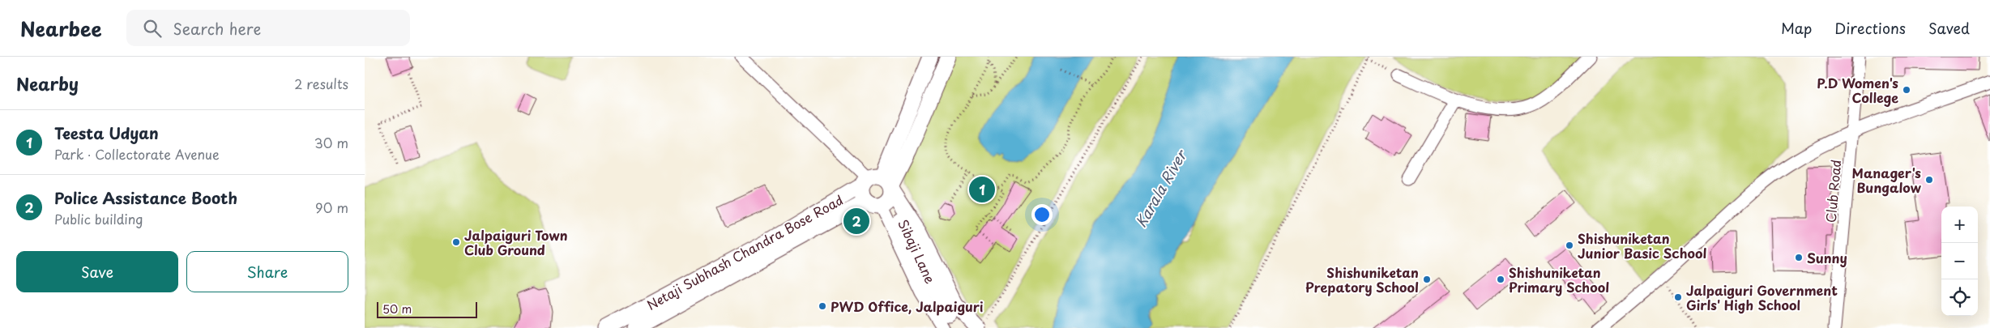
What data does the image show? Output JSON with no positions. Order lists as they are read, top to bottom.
{
  "streets": {
    "street": ["Club Road", "Sibaji Lane", "Netaji Subhash Chandra Bose Road"]
  },
  "crossings": [
    ["Sibaji Lane", "Netaji Subhash Chandra Bose Road"]
  ],
  "water": ["Karala River"],
  "places": [
    "P.D Women's College",
    "Manager's Bungalow",
    "Jalpaiguri Town Club Ground",
    "Shishuniketan Junior Basic School",
    "Sunny",
    "Shishuniketan Prepatory School",
    "Shishuniketan Primary School",
    "Jalpaiguri Government Girls' High School",
    "PWD Office, Jalpaiguri"
  ],
  "scale_bar": "50 m",
  "page": {
    "header": "Nearbee",
    "search": "Search here",
    "nav": ["Map", "Directions", "Saved"],
    "heading": ["Nearby", "2 results"],
    "list": [
      {
        "mark": "1",
        "name": "Teesta Udyan",
        "note": "Park · Collectorate Avenue",
        "value": "30 m"
      },
      {
        "mark": "2",
        "name": "Police Assistance Booth",
        "note": "Public building",
        "value": "90 m"
      }
    ],
    "pins": ["1", "2"],
    "map_buttons": ["+", "−"],
    "buttons": ["Save", "Share"],
    "scale": "50 m"
  }
}
